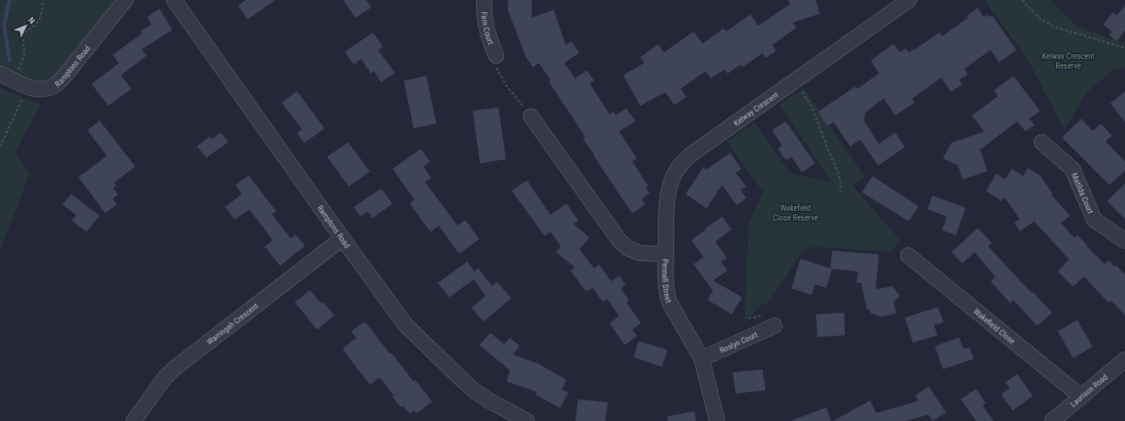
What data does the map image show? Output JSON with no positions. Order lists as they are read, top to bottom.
{
  "streets": {
    "street": [
      "Fern Court",
      "Ramptons Road",
      "Kelway Crescent",
      "Matilda Court",
      "Pennell Street",
      "Warringah Crescent",
      "Wakefield Close",
      "Roslyn Court",
      "Laurison Road"
    ]
  },
  "crossings": [
    ["Ramptons Road", "Warringah Crescent"],
    ["Kelway Crescent", "Pennell Street"],
    ["Pennell Street", "Roslyn Court"],
    ["Wakefield Close", "Laurison Road"]
  ],
  "parks": ["Kelway Crescent Reserve", "Wakefield Close Reserve"],
  "north": "top right"
}
